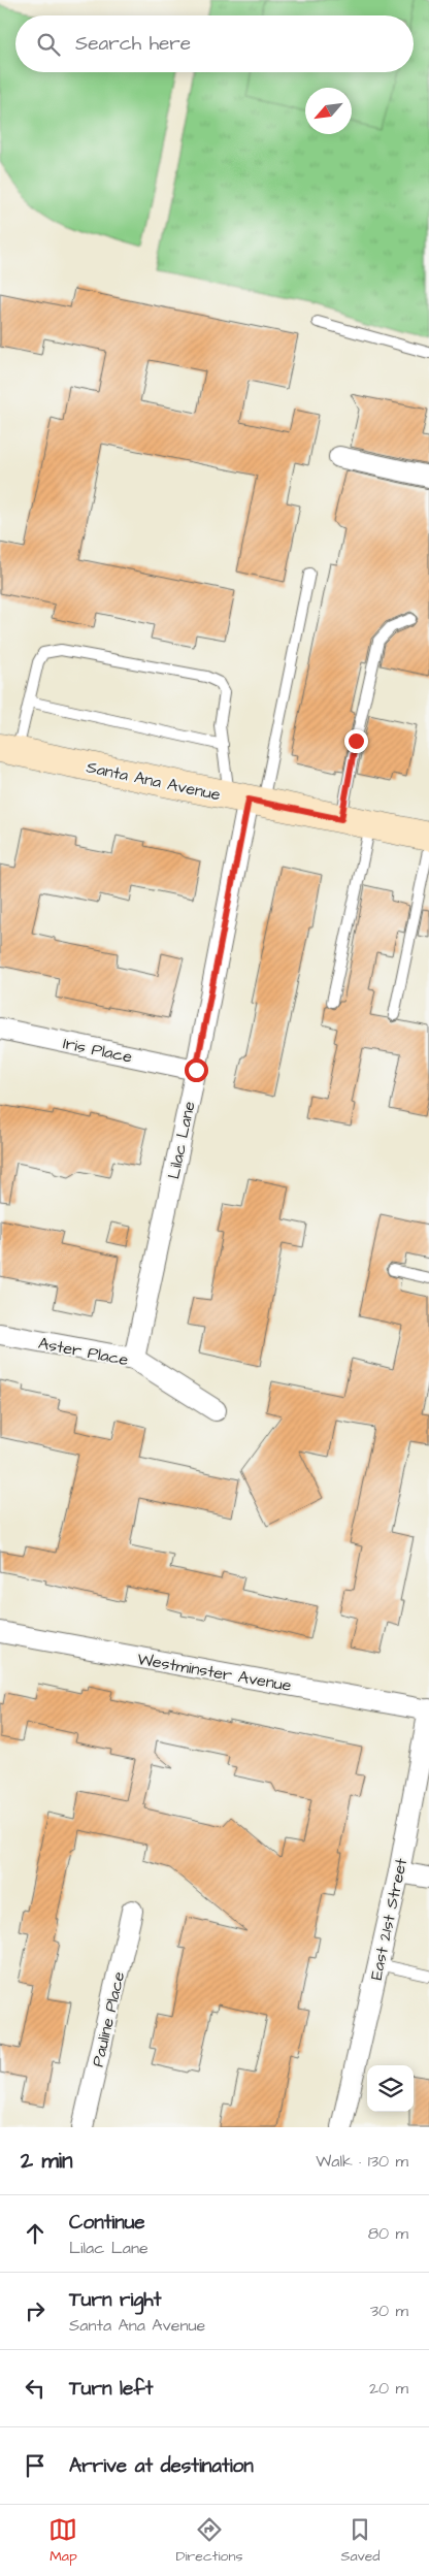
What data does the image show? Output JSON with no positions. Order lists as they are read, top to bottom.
{
  "streets": {
    "street": [
      "Santa Ana Avenue",
      "Iris Place",
      "Lilac Lane",
      "Aster Place",
      "Westminster Avenue",
      "East 21st Street",
      "Pauline Place"
    ]
  },
  "crossings": [
    ["Santa Ana Avenue", "Lilac Lane"],
    ["Iris Place", "Lilac Lane"],
    ["Lilac Lane", "Aster Place"],
    ["Westminster Avenue", "East 21st Street"]
  ],
  "north": "bottom left",
  "page": {
    "search": "Search here",
    "heading": ["2 min", "Walk · 130 m"],
    "list": [
      ["Continue", "Lilac Lane", "80 m"],
      ["Turn right", "Santa Ana Avenue", "30 m"],
      ["Turn left", "20 m"],
      "Arrive at destination"
    ],
    "nav": ["Map", "Directions", "Saved"]
  }
}
